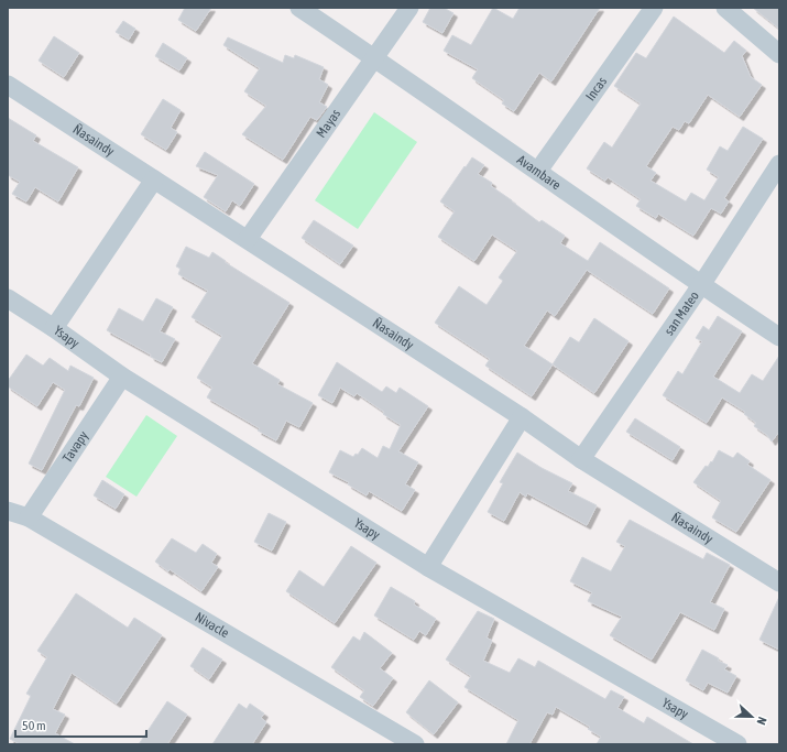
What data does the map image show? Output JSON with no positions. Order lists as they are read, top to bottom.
{
  "streets": {
    "street": [
      "Incas",
      "Mayas",
      "Ñasaindy",
      "Avambare",
      "san Mateo",
      "Ysapy",
      "Tavapy",
      "Nivacle"
    ]
  },
  "crossings": [
    ["Incas", "Avambare"],
    ["Mayas", "Ñasaindy"],
    ["Mayas", "Avambare"],
    ["Ñasaindy", "san Mateo"],
    ["Avambare", "san Mateo"],
    ["Ysapy", "Tavapy"],
    ["Tavapy", "Nivacle"]
  ],
  "scale_bar": "50 m",
  "north": "right"
}
